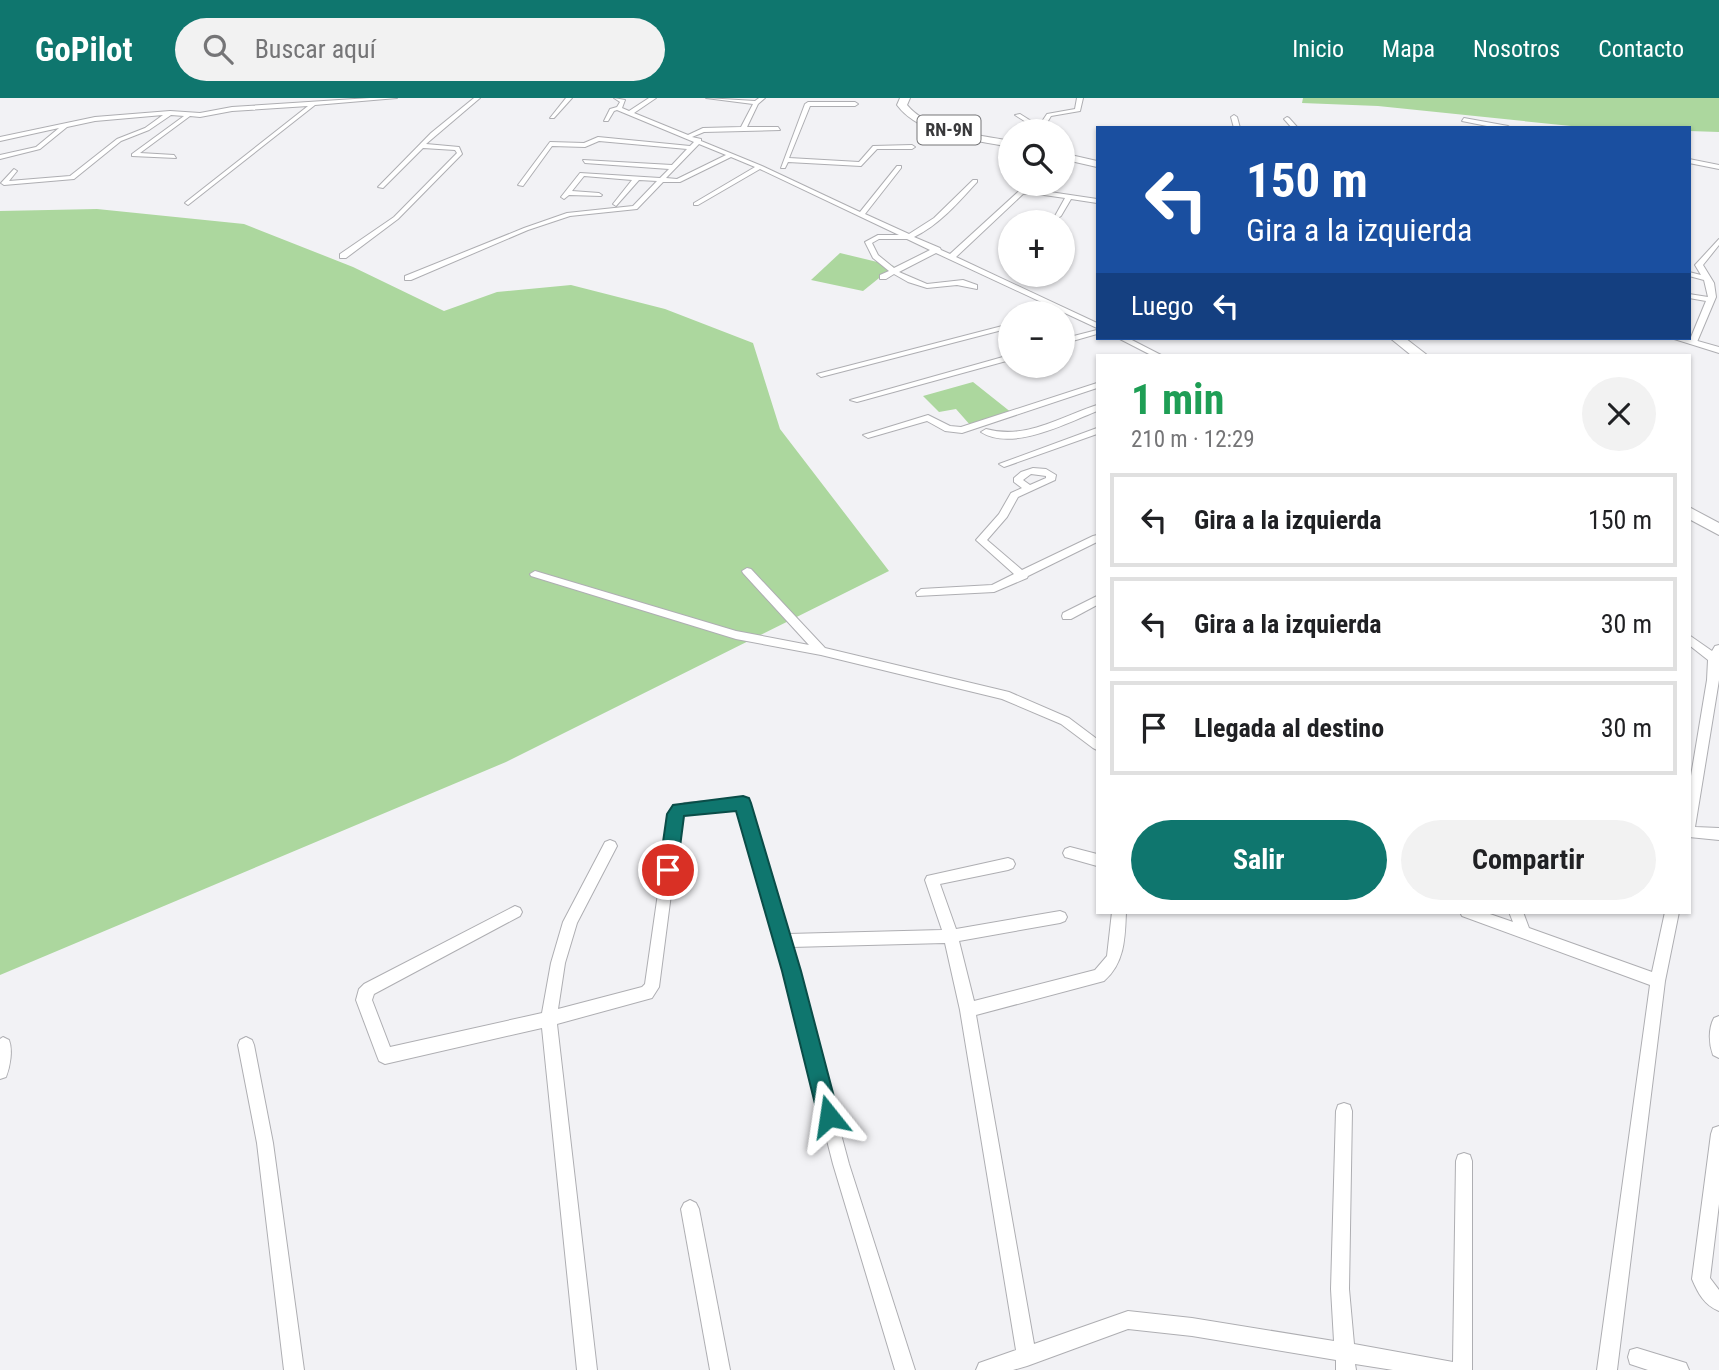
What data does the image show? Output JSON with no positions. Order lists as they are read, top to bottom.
{
  "streets": {
    "main road": ["RN-9N"]
  },
  "page": {
    "header": "GoPilot",
    "search": "Buscar aquí",
    "nav": [
      "Inicio",
      "Mapa",
      "Nosotros",
      "Contacto"
    ],
    "map_buttons": ["+", "−"],
    "turn": ["150 m", "Gira a la izquierda"],
    "then": "Luego",
    "heading": ["1 min", "210 m · 12:29"],
    "list": [
      {
        "name": "Gira a la izquierda",
        "value": "150 m"
      },
      {
        "name": "Gira a la izquierda",
        "value": "30 m"
      },
      {
        "name": "Llegada al destino",
        "value": "30 m"
      }
    ],
    "buttons": ["Salir", "Compartir"]
  }
}
